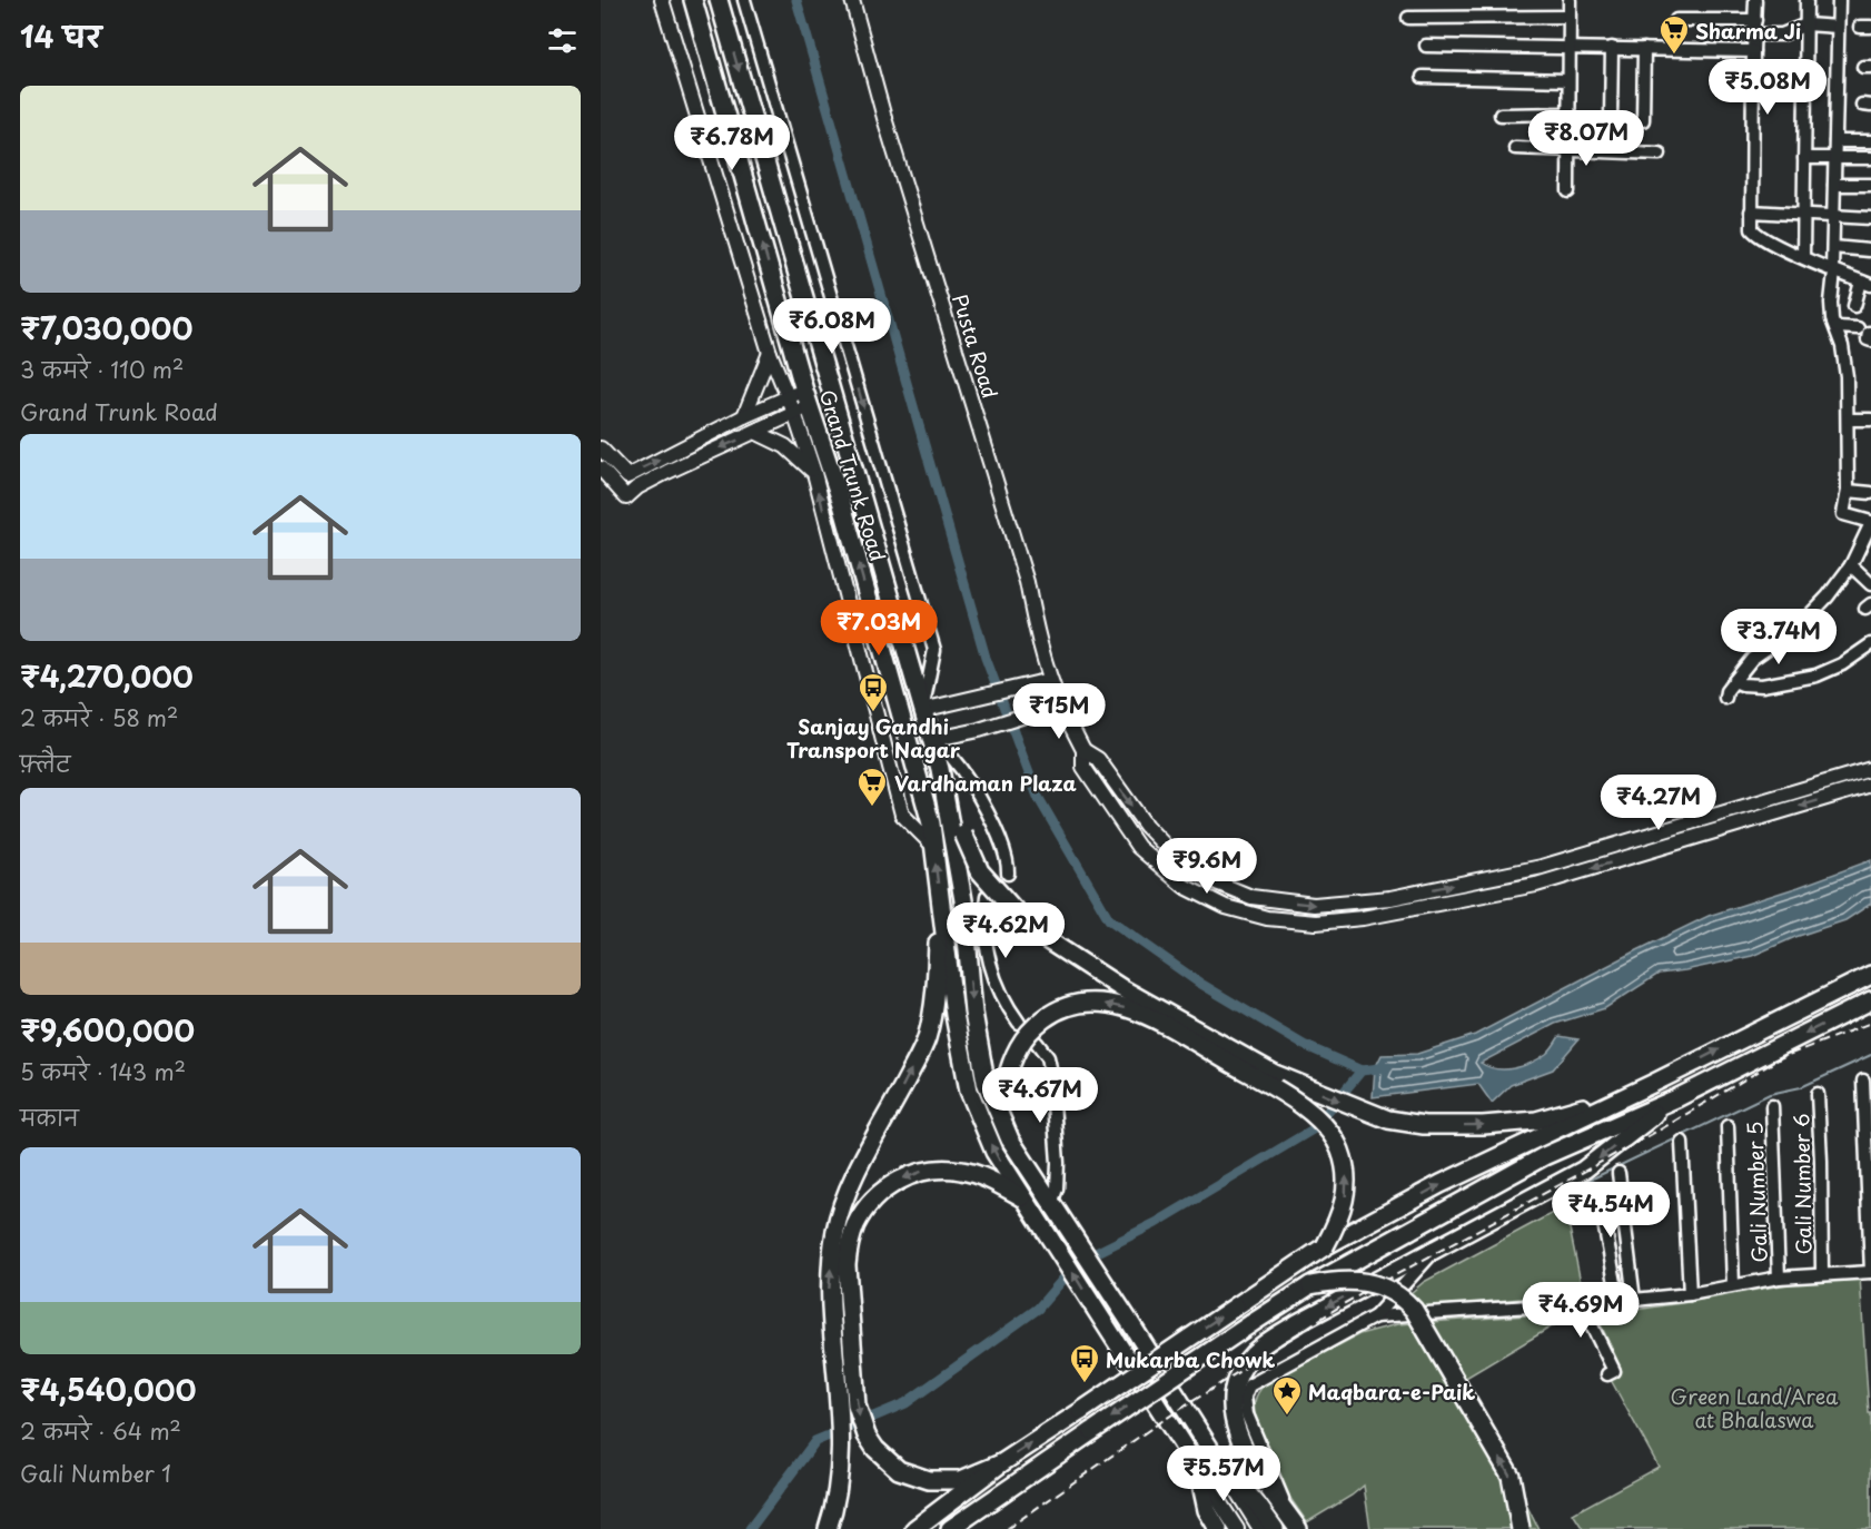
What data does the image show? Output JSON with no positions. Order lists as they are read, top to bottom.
{
  "streets": {
    "highway": ["Grand Trunk Road"],
    "main road": ["Pusta Road"],
    "street": ["Gali Number 6", "Gali Number 5"]
  },
  "parks": ["Green Land/Area at Bhalaswa"],
  "places": {
    "supermarket": ["Sharma Ji", "Vardhaman Plaza"],
    "bus stop": ["Sanjay Gandhi Transport Nagar", "Mukarba Chowk"],
    "place": ["Maqbara-e-Paik"]
  },
  "page": {
    "heading": "14 घर",
    "price": [
      "₹5.08M",
      "₹8.07M",
      "₹6.78M",
      "₹6.08M",
      "₹7.03M",
      "₹3.74M",
      "₹15M",
      "₹4.27M",
      "₹9.6M",
      "₹4.62M",
      "₹4.67M",
      "₹4.54M",
      "₹4.69M",
      "₹5.57M"
    ],
    "list": [
      {
        "name": "₹7,030,000",
        "note": "3 कमरे · 110 m² · Grand Trunk Road"
      },
      {
        "name": "₹4,270,000",
        "note": "2 कमरे · 58 m² · फ़्लैट"
      },
      {
        "name": "₹9,600,000",
        "note": "5 कमरे · 143 m² · मकान"
      },
      {
        "name": "₹4,540,000",
        "note": "2 कमरे · 64 m² · Gali Number 1"
      }
    ]
  }
}
